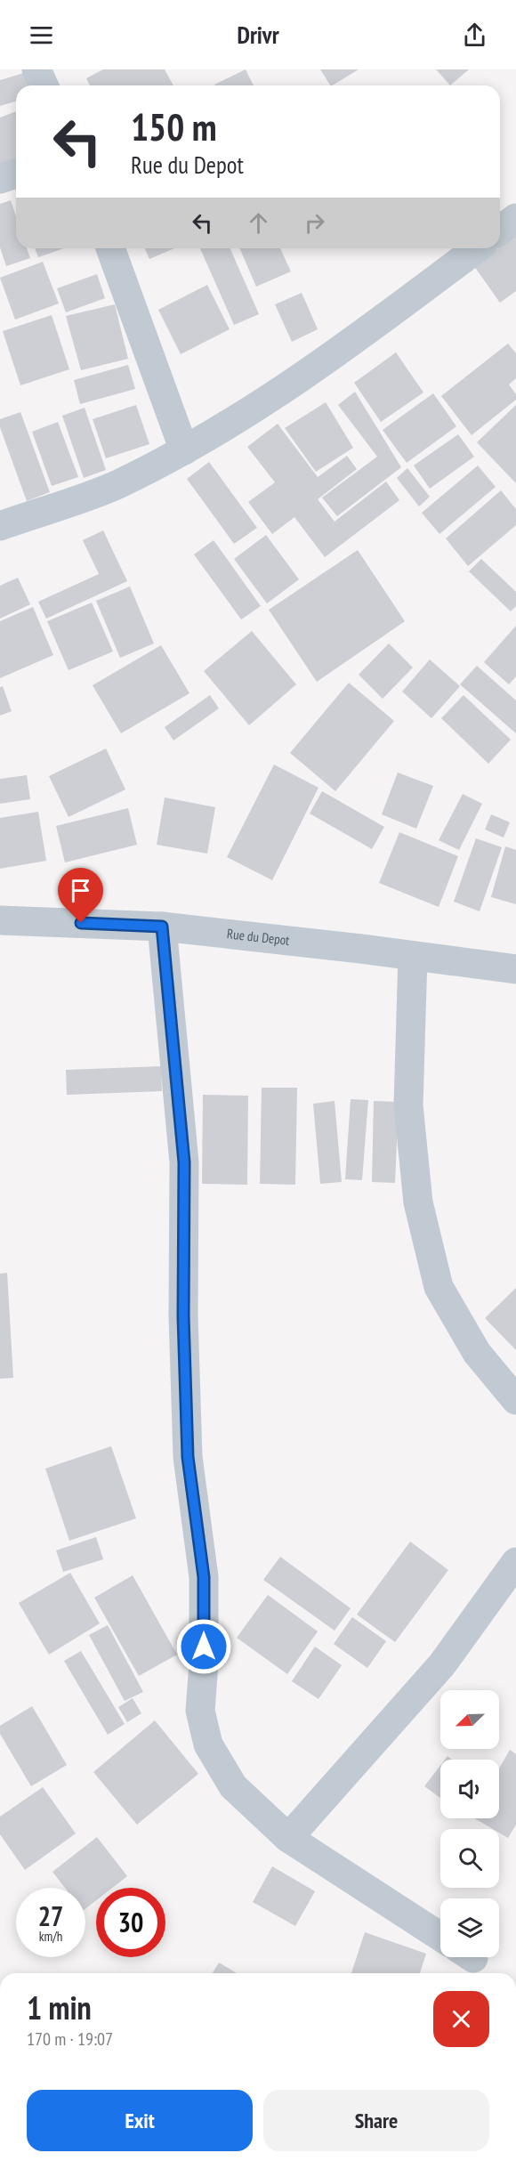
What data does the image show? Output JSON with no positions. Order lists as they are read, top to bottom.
{
  "streets": {
    "street": ["Rue du Depot"]
  },
  "north": "bottom left",
  "page": {
    "header": "Drivr",
    "turn": ["150 m", "Rue du Depot"],
    "speed": "27 km/h",
    "limit": "30",
    "heading": ["1 min", "170 m · 19:07"],
    "buttons": ["Exit", "Share"]
  }
}
